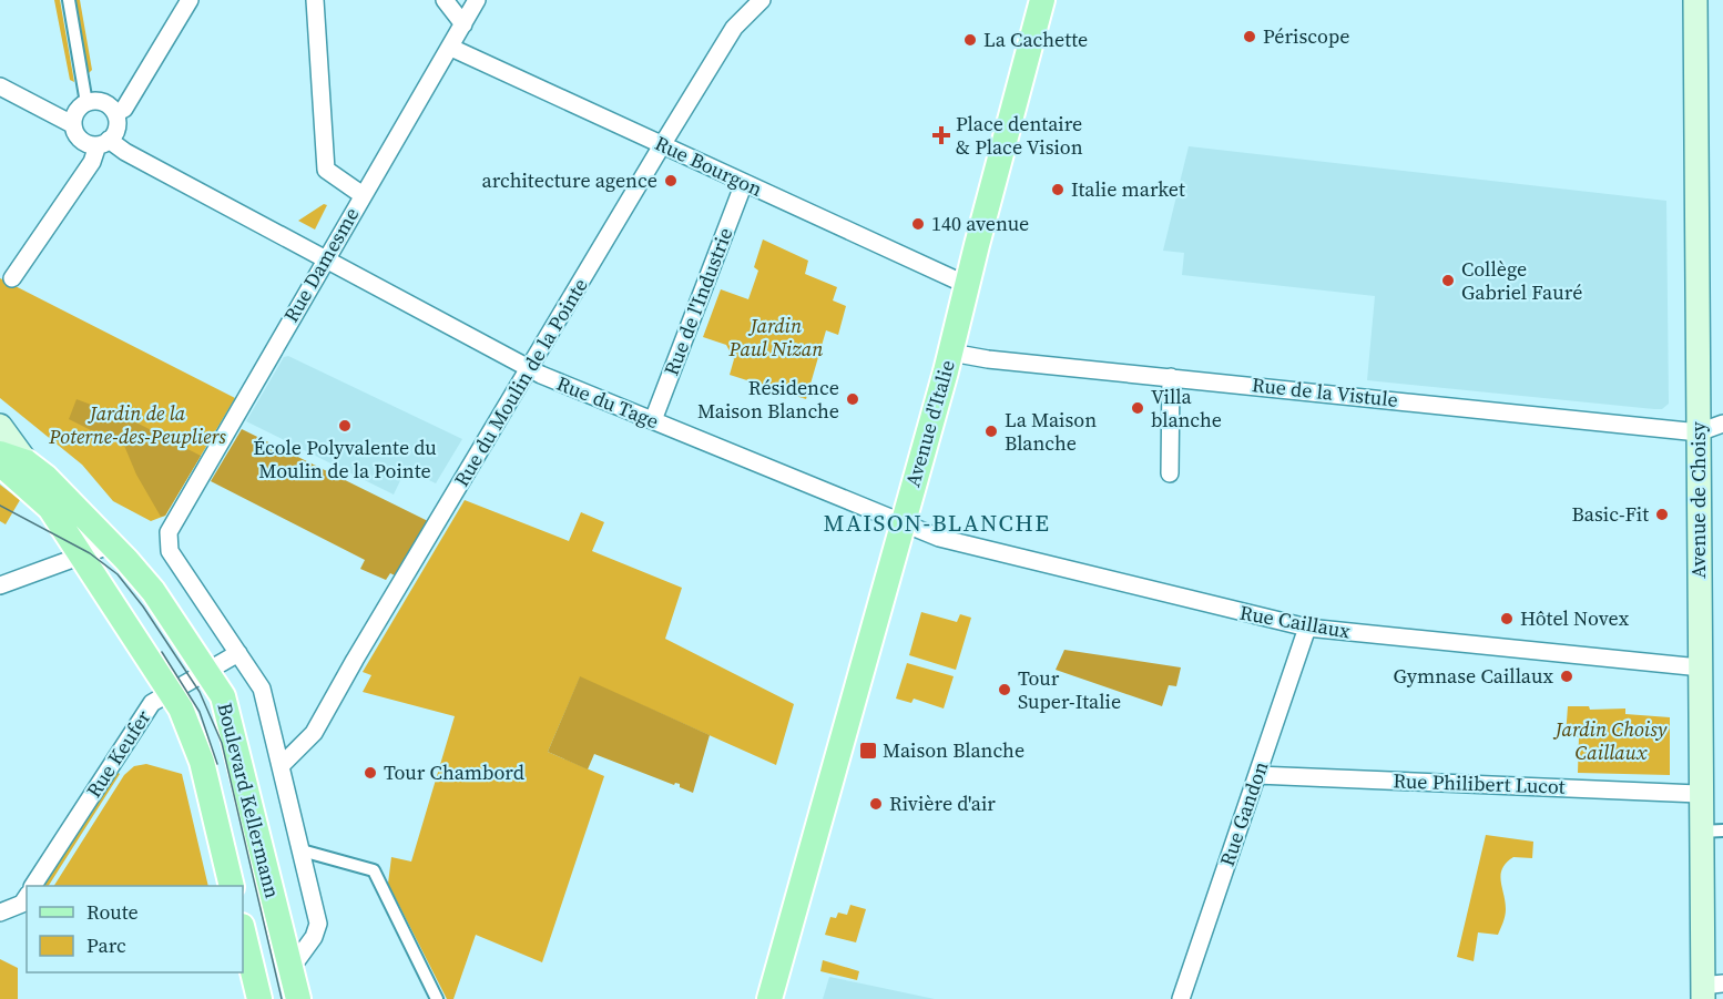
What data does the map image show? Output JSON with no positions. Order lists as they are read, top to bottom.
{
  "streets": {
    "main road": ["Avenue d'Italie", "Avenue de Choisy", "Boulevard Kellermann"],
    "street": [
      "Rue Bourgon",
      "Rue Damesme",
      "Rue de l'Industrie",
      "Rue du Moulin de la Pointe",
      "Rue de la Vistule",
      "Rue du Tage",
      "Rue Caillaux",
      "Rue Keufer",
      "Rue Philibert Lucot",
      "Rue Gandon"
    ]
  },
  "crossings": [
    ["Rue Bourgon", "Rue Damesme"],
    ["Rue Bourgon", "Rue de l'Industrie"],
    ["Rue Bourgon", "Rue du Moulin de la Pointe"],
    ["Rue Bourgon", "Avenue d'Italie"],
    ["Rue Damesme", "Rue du Tage"],
    ["Rue Damesme", "Boulevard Kellermann"],
    ["Rue de l'Industrie", "Rue du Tage"],
    ["Rue du Moulin de la Pointe", "Rue du Tage"],
    ["Rue du Moulin de la Pointe", "Boulevard Kellermann"],
    ["Rue de la Vistule", "Avenue d'Italie"],
    ["Rue de la Vistule", "Avenue de Choisy"],
    ["Rue du Tage", "Avenue d'Italie"],
    ["Rue du Tage", "Rue Caillaux"],
    ["Avenue d'Italie", "Rue Caillaux"],
    ["Avenue de Choisy", "Rue Caillaux"],
    ["Avenue de Choisy", "Rue Philibert Lucot"],
    ["Rue Caillaux", "Rue Gandon"],
    ["Rue Keufer", "Boulevard Kellermann"],
    ["Rue Philibert Lucot", "Rue Gandon"]
  ],
  "districts": ["MAISON-BLANCHE"],
  "parks": ["Jardin Paul Nizan", "Jardin de la Poterne-des-Peupliers", "Jardin Choisy Caillaux"],
  "places": {
    "other": [
      "Périscope",
      "La Cachette",
      "architecture agence",
      "Italie market",
      "140 avenue",
      "Collège Gabriel Fauré",
      "Résidence Maison Blanche",
      "Villa blanche",
      "École Polyvalente du Moulin de la Pointe",
      "La Maison Blanche",
      "Basic-Fit",
      "Hôtel Novex",
      "Gymnase Caillaux",
      "Tour Super-Italie",
      "Tour Chambord",
      "Rivière d'air"
    ],
    "health": ["Place dentaire & Place Vision"],
    "transit": ["Maison Blanche"]
  },
  "legend": ["Route", "Parc"]
}
